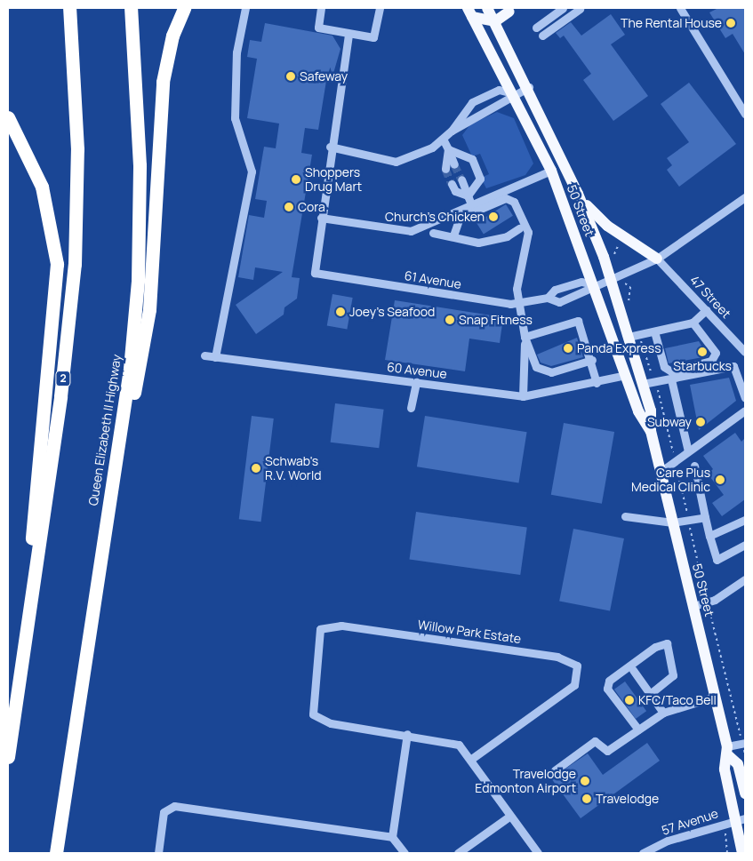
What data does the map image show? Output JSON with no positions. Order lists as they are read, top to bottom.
{
  "streets": {
    "highway": ["2", "Queen Elizabeth II Highway"],
    "main road": ["50 Street"],
    "street": [
      "61 Avenue",
      "47 Street",
      "60 Avenue",
      "Willow Park Estate",
      "57 Avenue"
    ]
  },
  "crossings": [
    ["50 Street", "61 Avenue"],
    ["50 Street", "60 Avenue"],
    ["50 Street", "57 Avenue"],
    ["61 Avenue", "47 Street"]
  ],
  "places": [
    "The Rental House",
    "Safeway",
    "Shoppers Drug Mart",
    "Cora",
    "Church's Chicken",
    "Joey's Seafood",
    "Snap Fitness",
    "Panda Express",
    "Starbucks",
    "Subway",
    "Schwab's R.V. World",
    "Care Plus Medical Clinic",
    "KFC/Taco Bell",
    "Travelodge Edmonton Airport",
    "Travelodge"
  ]
}
